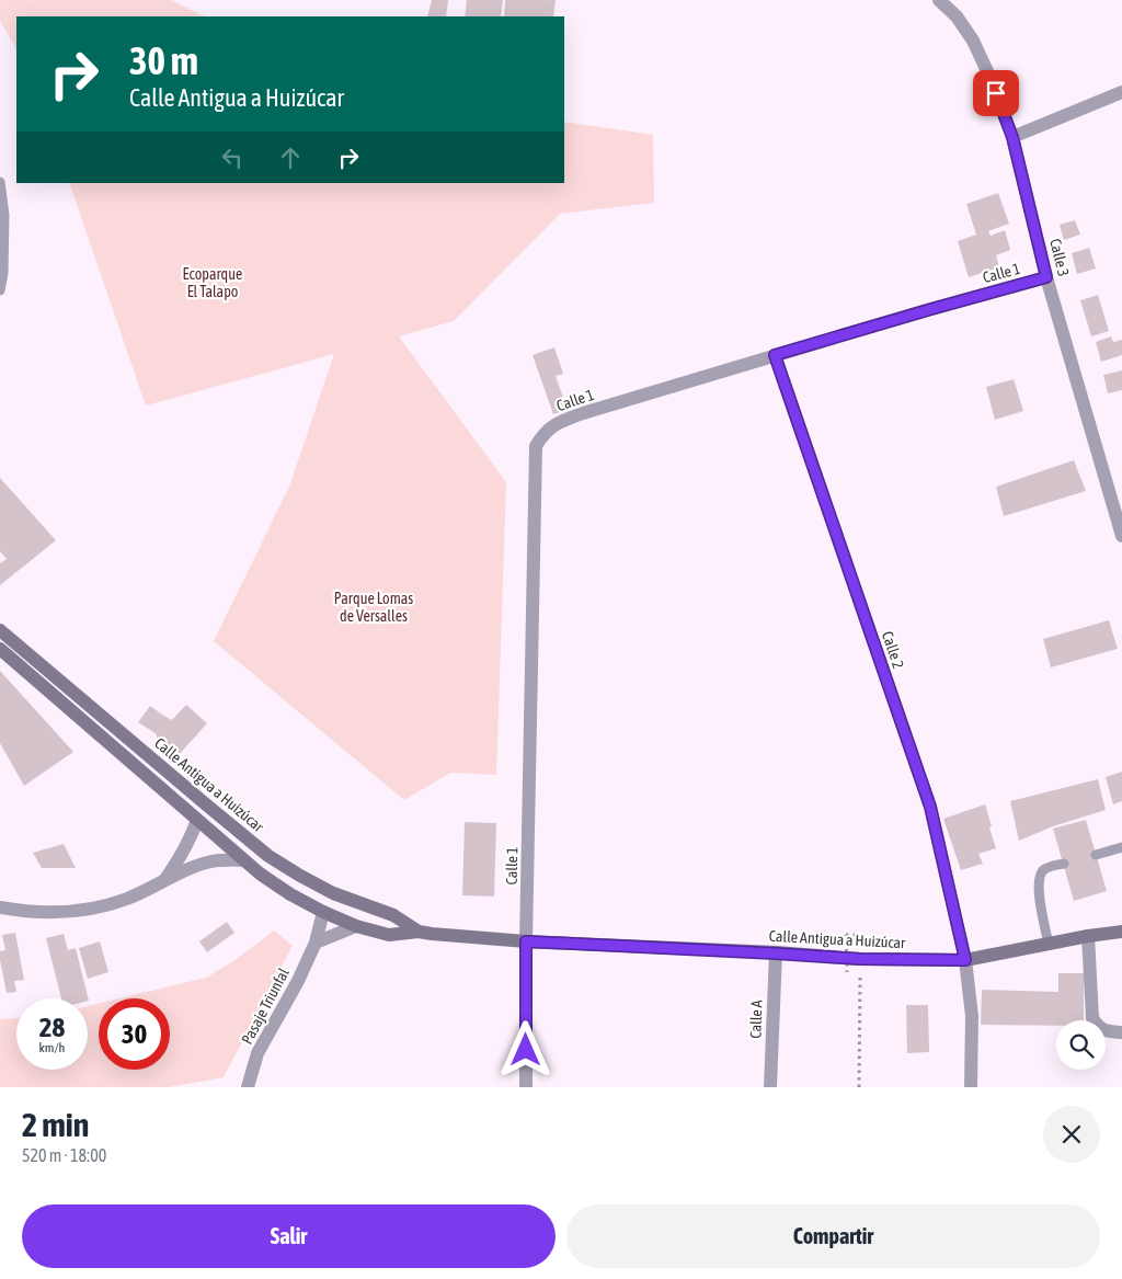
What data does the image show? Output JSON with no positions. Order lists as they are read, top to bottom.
{
  "streets": {
    "main road": ["Calle Antigua a Huizúcar"],
    "street": [
      "Calle 3",
      "Calle 1",
      "Calle 2",
      "Pasaje Triunfal",
      "Calle A"
    ]
  },
  "crossings": [
    ["Calle 3", "Calle 1"],
    ["Calle 1", "Calle 2"],
    ["Calle 1", "Calle Antigua a Huizúcar"],
    ["Calle 2", "Calle Antigua a Huizúcar"],
    ["Calle Antigua a Huizúcar", "Pasaje Triunfal"],
    ["Calle Antigua a Huizúcar", "Calle A"]
  ],
  "parks": ["Ecoparque El Talapo", "Parque Lomas de Versalles"],
  "page": {
    "turn": ["30 m", "Calle Antigua a Huizúcar"],
    "speed": "28 km/h",
    "limit": "30",
    "heading": ["2 min", "520 m · 18:00"],
    "buttons": ["Salir", "Compartir"]
  }
}
